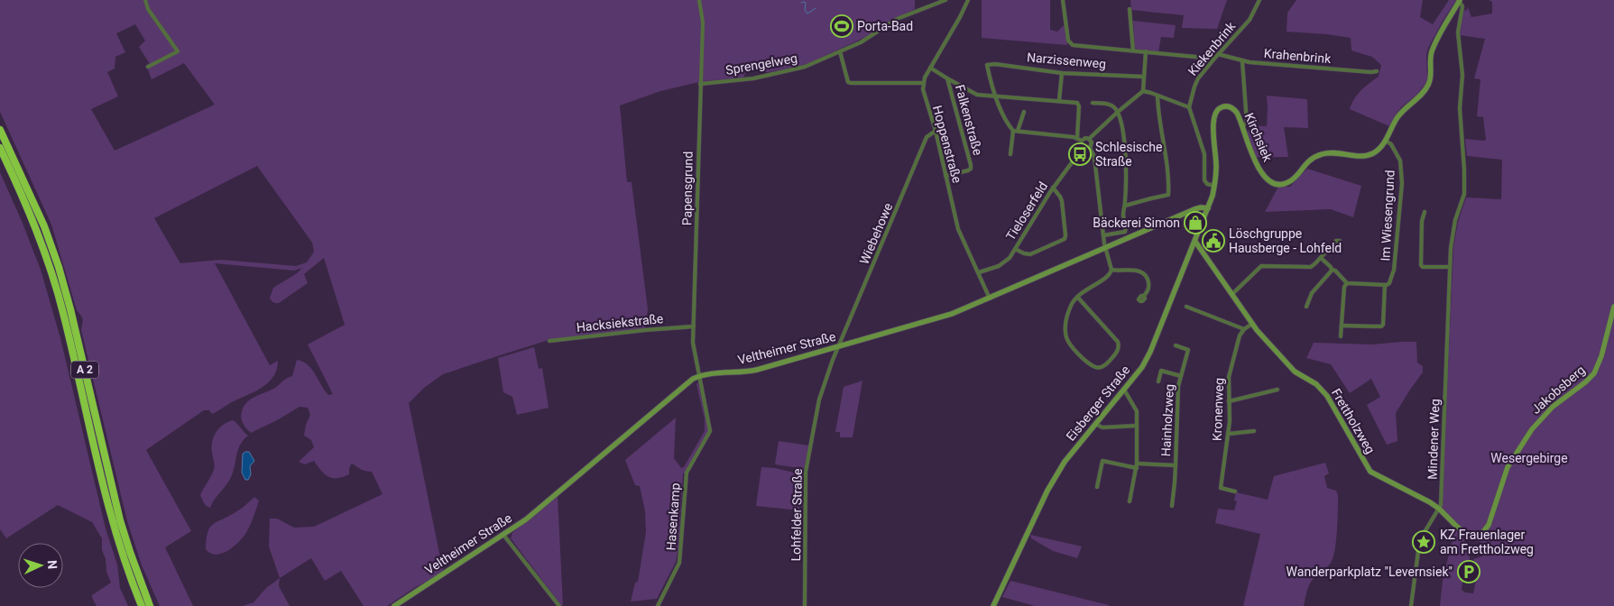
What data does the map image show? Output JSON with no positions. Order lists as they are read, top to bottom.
{
  "streets": {
    "highway": ["A 2"],
    "main road": [
      "Kirchsiek",
      "Veltheimer Straße",
      "Jakobsberg",
      "Eisberger Straße",
      "Frettholzweg"
    ],
    "street": [
      "Kiekenbrink",
      "Krahenbrink",
      "Narzissenweg",
      "Sprengelweg",
      "Falkenstraße",
      "Hoppenstraße",
      "Papensgrund",
      "Tieloserfeld",
      "Im Wiesengrund",
      "Wiebehowe",
      "Hacksiekstraße",
      "Kronenweg",
      "Hainholzweg",
      "Mindener Weg",
      "Lohfelder Straße",
      "Hasenkamp"
    ]
  },
  "crossings": [
    ["Kiekenbrink", "Krahenbrink"],
    ["Narzissenweg", "Falkenstraße"],
    ["Sprengelweg", "Papensgrund"],
    ["Falkenstraße", "Hoppenstraße"],
    ["Kirchsiek", "Im Wiesengrund"],
    ["Kirchsiek", "Veltheimer Straße"],
    ["Kirchsiek", "Eisberger Straße"],
    ["Kirchsiek", "Mindener Weg"],
    ["Hoppenstraße", "Tieloserfeld"],
    ["Hoppenstraße", "Wiebehowe"],
    ["Hoppenstraße", "Veltheimer Straße"],
    ["Papensgrund", "Hacksiekstraße"],
    ["Papensgrund", "Veltheimer Straße"],
    ["Papensgrund", "Hasenkamp"],
    ["Wiebehowe", "Veltheimer Straße"],
    ["Wiebehowe", "Lohfelder Straße"],
    ["Veltheimer Straße", "Eisberger Straße"],
    ["Veltheimer Straße", "Lohfelder Straße"],
    ["Veltheimer Straße", "Hasenkamp"],
    ["Jakobsberg", "Frettholzweg"],
    ["Jakobsberg", "Mindener Weg"],
    ["Eisberger Straße", "Frettholzweg"],
    ["Frettholzweg", "Mindener Weg"]
  ],
  "parks": ["Wesergebirge"],
  "places": {
    "sports": ["Porta-Bad"],
    "bus stop": ["Schlesische Straße"],
    "shop": ["Bäckerei Simon"],
    "public building": ["Löschgruppe Hausberge - Lohfeld"],
    "place": ["KZ Frauenlager am Frettholzweg"],
    "parking": ["Wanderparkplatz \"Levernsiek\""]
  },
  "north": "right"
}
